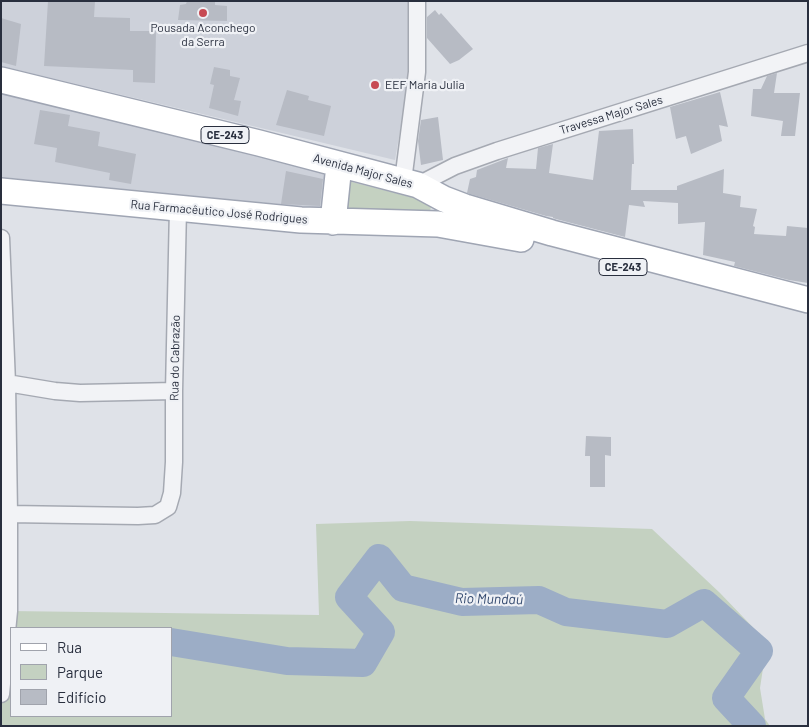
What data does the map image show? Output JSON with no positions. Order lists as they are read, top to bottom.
{
  "streets": {
    "main road": ["CE-243", "Avenida Major Sales", "Rua Farmacêutico José Rodrigues"],
    "street": ["Travessa Major Sales", "Rua do Cabrazão"]
  },
  "crossings": [
    ["Travessa Major Sales", "Avenida Major Sales"],
    ["Avenida Major Sales", "Rua Farmacêutico José Rodrigues"],
    ["Rua Farmacêutico José Rodrigues", "Rua do Cabrazão"]
  ],
  "water": ["Rio Mundaú"],
  "places": ["Pousada Aconchego da Serra", "EEF Maria Julia"],
  "legend": ["Rua", "Parque", "Edifício"]
}
